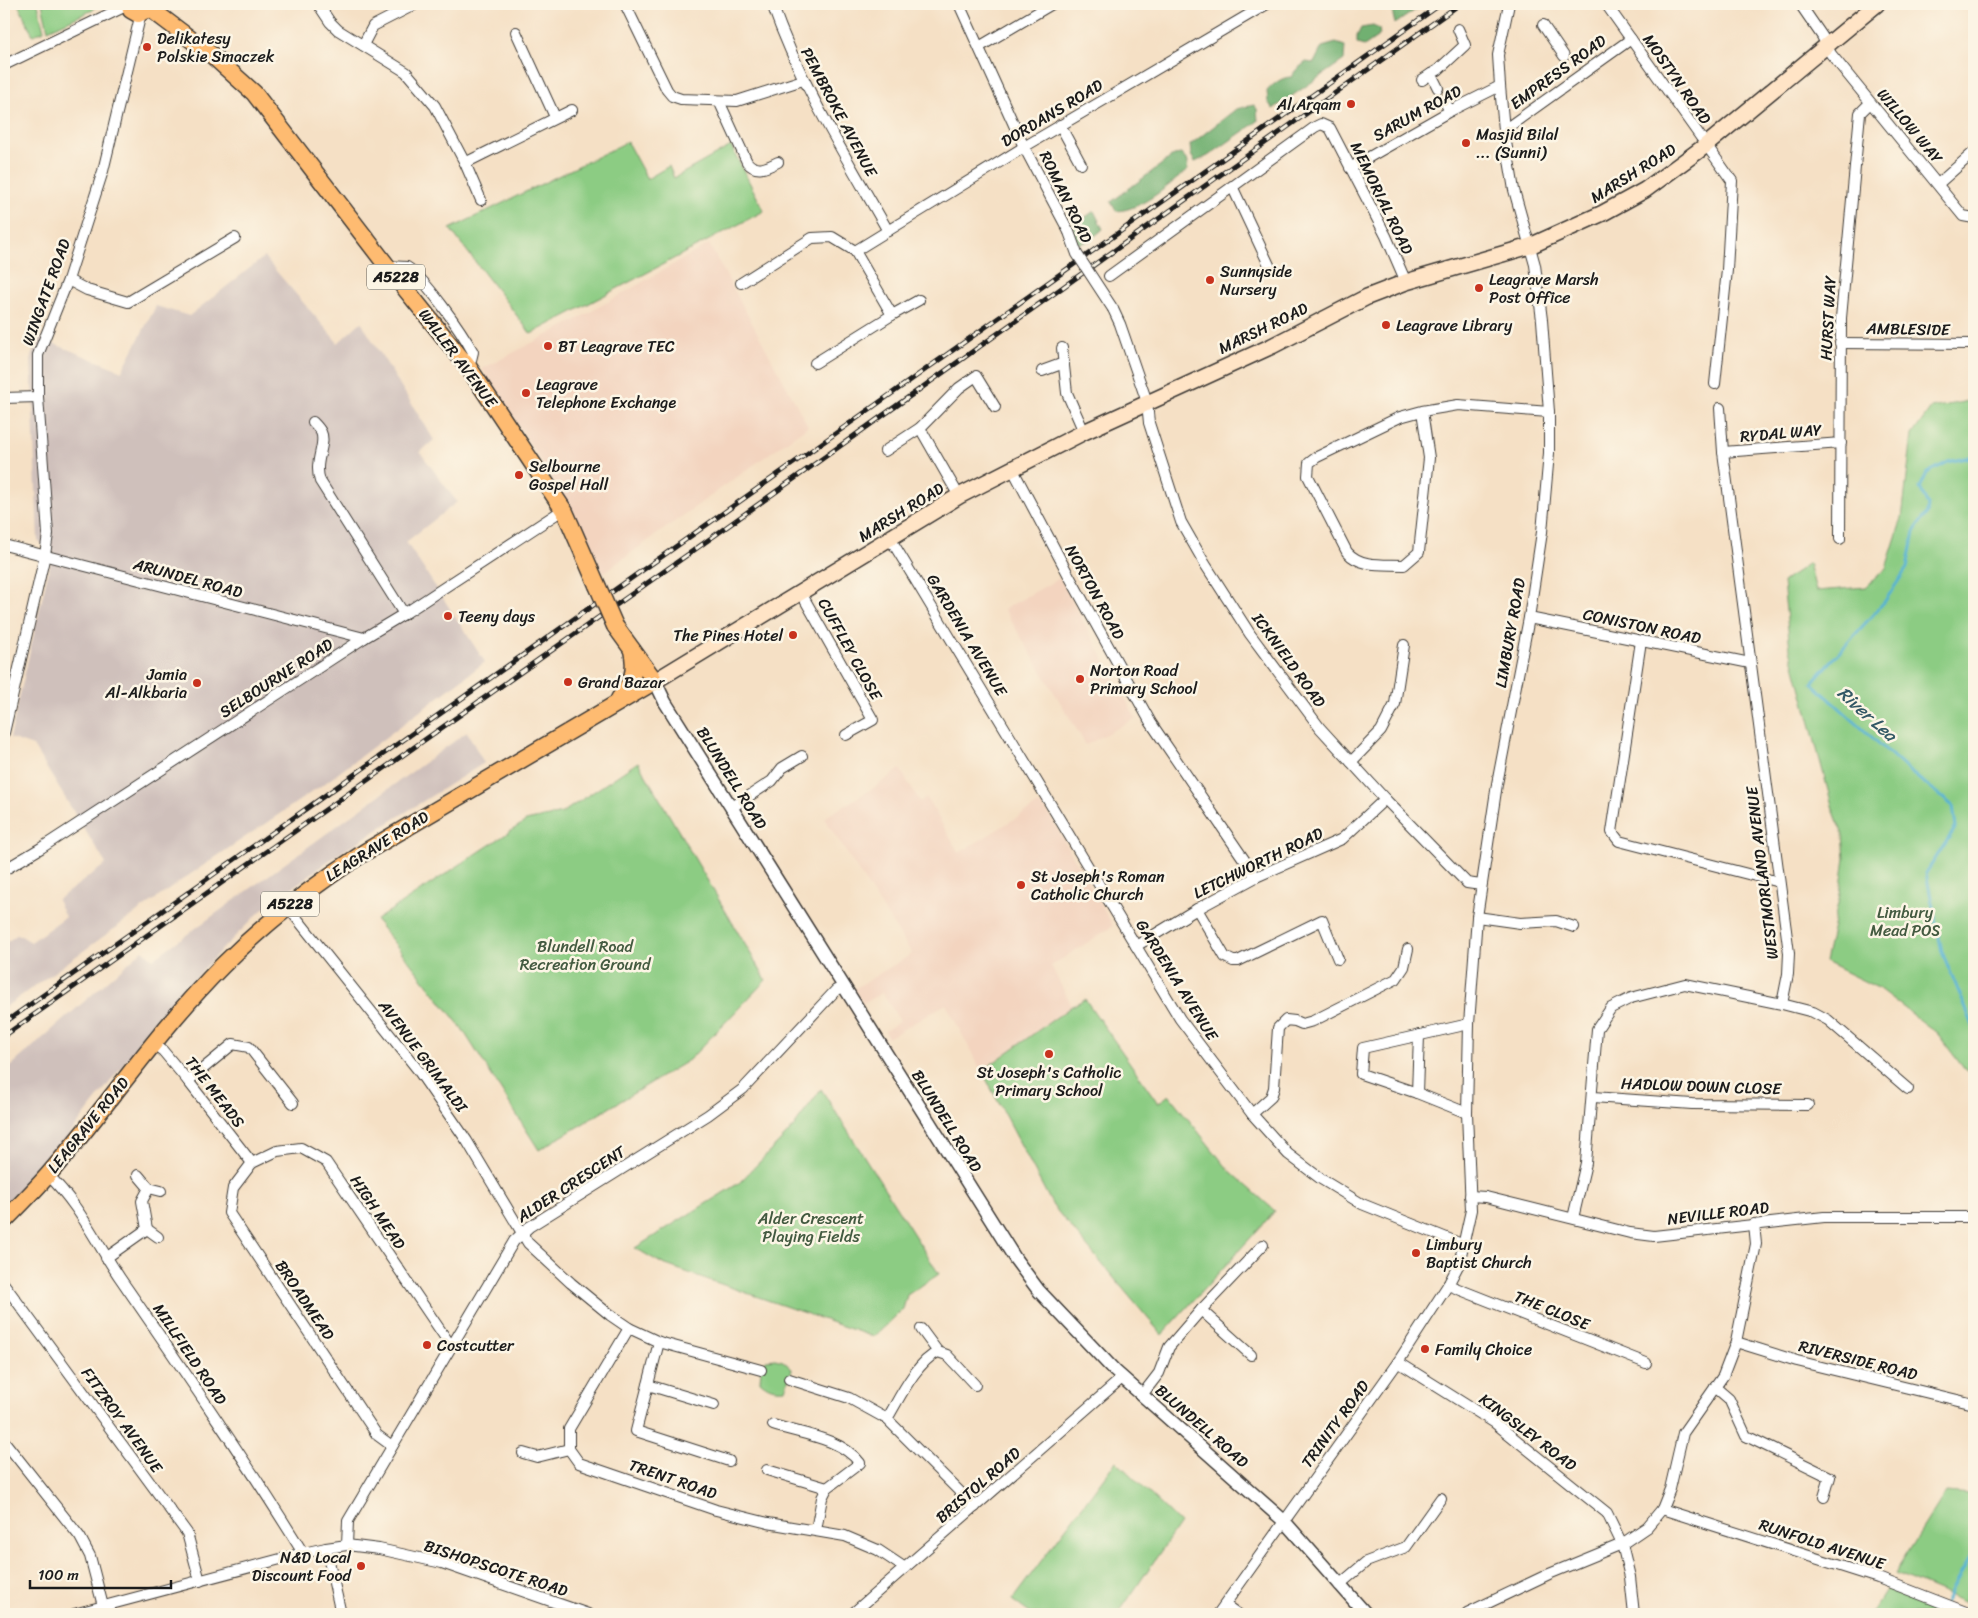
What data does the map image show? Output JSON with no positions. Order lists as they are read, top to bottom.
{
  "streets": {
    "main road": [
      "MARSH ROAD",
      "A5228",
      "WALLER AVENUE",
      "LEAGRAVE ROAD"
    ],
    "street": [
      "EMPRESS ROAD",
      "MOSTYN ROAD",
      "PEMBROKE AVENUE",
      "DORDANS ROAD",
      "SARUM ROAD",
      "WILLOW WAY",
      "ROMAN ROAD",
      "MEMORIAL ROAD",
      "WINGATE ROAD",
      "HURST WAY",
      "AMBLESIDE",
      "RYDAL WAY",
      "ARUNDEL ROAD",
      "NORTON ROAD",
      "CONISTON ROAD",
      "LIMBURY ROAD",
      "GARDENIA AVENUE",
      "CUFFLEY CLOSE",
      "ICKNIELD ROAD",
      "SELBOURNE ROAD",
      "BLUNDELL ROAD",
      "LETCHWORTH ROAD",
      "WESTMORLAND AVENUE",
      "AVENUE GRIMALDI",
      "HADLOW DOWN CLOSE",
      "THE MEADS",
      "ALDER CRESCENT",
      "HIGH MEAD",
      "NEVILLE ROAD",
      "BROADMEAD",
      "THE CLOSE",
      "MILLFIELD ROAD",
      "RIVERSIDE ROAD",
      "FITZROY AVENUE",
      "TRINITY ROAD",
      "KINGSLEY ROAD",
      "TRENT ROAD",
      "BRISTOL ROAD",
      "RUNFOLD AVENUE",
      "BISHOPSCOTE ROAD"
    ]
  },
  "crossings": [
    ["EMPRESS ROAD", "MOSTYN ROAD"],
    ["EMPRESS ROAD", "LIMBURY ROAD"],
    ["MOSTYN ROAD", "MARSH ROAD"],
    ["PEMBROKE AVENUE", "DORDANS ROAD"],
    ["DORDANS ROAD", "ROMAN ROAD"],
    ["SARUM ROAD", "MEMORIAL ROAD"],
    ["SARUM ROAD", "LIMBURY ROAD"],
    ["WILLOW WAY", "MARSH ROAD"],
    ["WILLOW WAY", "HURST WAY"],
    ["MARSH ROAD", "ROMAN ROAD"],
    ["MARSH ROAD", "MEMORIAL ROAD"],
    ["MARSH ROAD", "WALLER AVENUE"],
    ["MARSH ROAD", "NORTON ROAD"],
    ["MARSH ROAD", "LIMBURY ROAD"],
    ["MARSH ROAD", "GARDENIA AVENUE"],
    ["MARSH ROAD", "CUFFLEY CLOSE"],
    ["MARSH ROAD", "ICKNIELD ROAD"],
    ["MARSH ROAD", "BLUNDELL ROAD"],
    ["MARSH ROAD", "LEAGRAVE ROAD"],
    ["ROMAN ROAD", "ICKNIELD ROAD"],
    ["WINGATE ROAD", "WALLER AVENUE"],
    ["WINGATE ROAD", "ARUNDEL ROAD"],
    ["HURST WAY", "AMBLESIDE"],
    ["HURST WAY", "RYDAL WAY"],
    ["WALLER AVENUE", "SELBOURNE ROAD"],
    ["WALLER AVENUE", "BLUNDELL ROAD"],
    ["WALLER AVENUE", "LEAGRAVE ROAD"],
    ["RYDAL WAY", "WESTMORLAND AVENUE"],
    ["ARUNDEL ROAD", "SELBOURNE ROAD"],
    ["NORTON ROAD", "LETCHWORTH ROAD"],
    ["CONISTON ROAD", "LIMBURY ROAD"],
    ["CONISTON ROAD", "WESTMORLAND AVENUE"],
    ["LIMBURY ROAD", "GARDENIA AVENUE"],
    ["LIMBURY ROAD", "ICKNIELD ROAD"],
    ["LIMBURY ROAD", "NEVILLE ROAD"],
    ["LIMBURY ROAD", "TRINITY ROAD"],
    ["GARDENIA AVENUE", "LETCHWORTH ROAD"],
    ["GARDENIA AVENUE", "TRINITY ROAD"],
    ["ICKNIELD ROAD", "LETCHWORTH ROAD"],
    ["BLUNDELL ROAD", "LEAGRAVE ROAD"],
    ["BLUNDELL ROAD", "ALDER CRESCENT"],
    ["BLUNDELL ROAD", "TRINITY ROAD"],
    ["BLUNDELL ROAD", "BRISTOL ROAD"],
    ["LEAGRAVE ROAD", "AVENUE GRIMALDI"],
    ["LEAGRAVE ROAD", "THE MEADS"],
    ["LEAGRAVE ROAD", "MILLFIELD ROAD"],
    ["AVENUE GRIMALDI", "ALDER CRESCENT"],
    ["THE MEADS", "HIGH MEAD"],
    ["THE MEADS", "BROADMEAD"],
    ["ALDER CRESCENT", "HIGH MEAD"],
    ["ALDER CRESCENT", "BROADMEAD"],
    ["ALDER CRESCENT", "BISHOPSCOTE ROAD"],
    ["HIGH MEAD", "BROADMEAD"],
    ["THE CLOSE", "TRINITY ROAD"],
    ["MILLFIELD ROAD", "BISHOPSCOTE ROAD"],
    ["FITZROY AVENUE", "BISHOPSCOTE ROAD"],
    ["TRINITY ROAD", "KINGSLEY ROAD"],
    ["TRENT ROAD", "BRISTOL ROAD"]
  ],
  "water": ["River Lea"],
  "parks": ["Limbury Mead POS", "Blundell Road Recreation Ground", "Alder Crescent Playing Fields"],
  "places": [
    "Delikatesy Polskie Smaczek",
    "Al Arqam",
    "Masjid Bilal ... (Sunni)",
    "Sunnyside Nursery",
    "Leagrave Marsh Post Office",
    "Leagrave Library",
    "BT Leagrave TEC",
    "Leagrave Telephone Exchange",
    "Selbourne Gospel Hall",
    "Teeny days",
    "The Pines Hotel",
    "Norton Road Primary School",
    "Grand Bazar",
    "Jamia Al-Alkbaria",
    "St Joseph's Roman Catholic Church",
    "St Joseph's Catholic Primary School",
    "Limbury Baptist Church",
    "Costcutter",
    "Family Choice",
    "N&D Local Discount Food"
  ],
  "scale_bar": "100 m"
}
